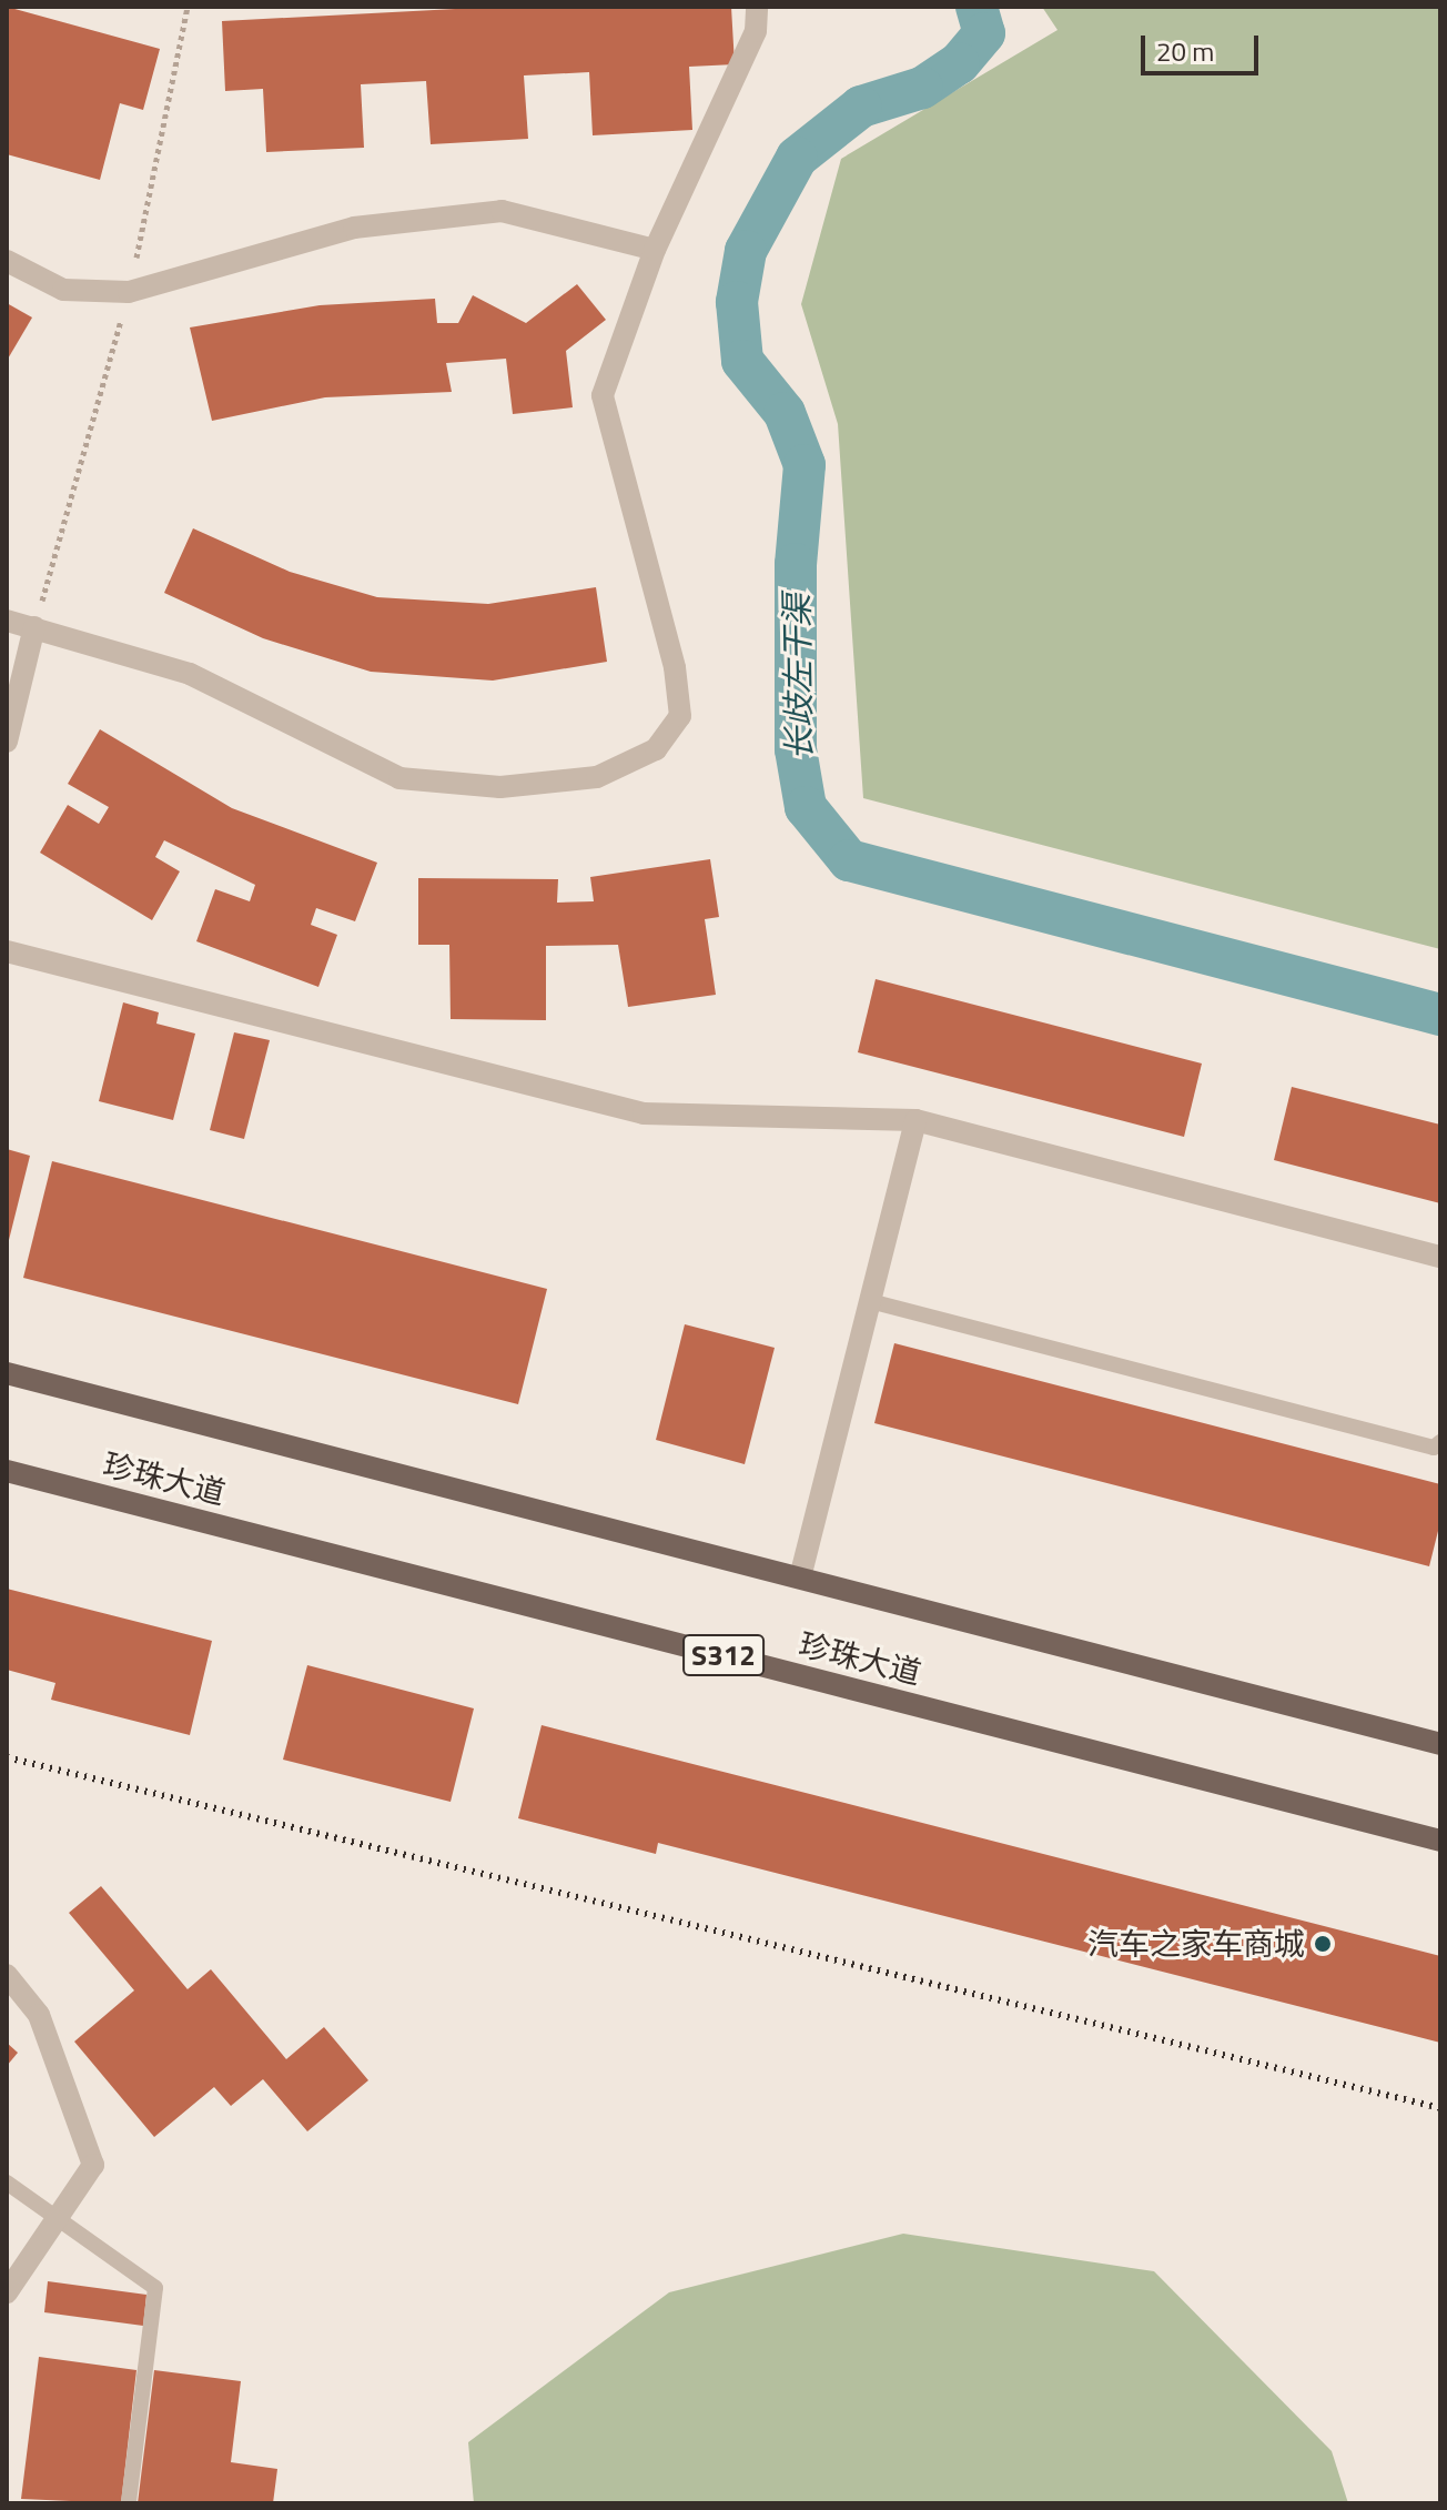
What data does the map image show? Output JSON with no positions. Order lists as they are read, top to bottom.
{
  "streets": {
    "main road": ["珍珠大道", "S312"]
  },
  "water": ["长歧左干渠"],
  "places": ["汽车之家车商城"],
  "scale_bar": "20 m"
}
